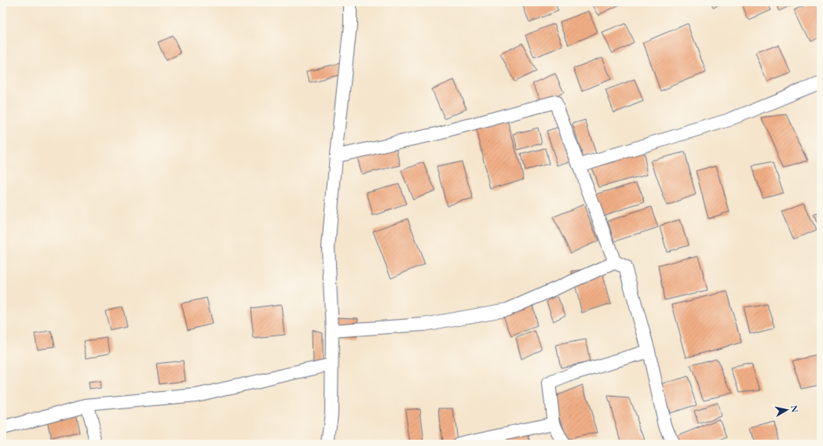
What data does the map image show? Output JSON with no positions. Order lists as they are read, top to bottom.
{
  "north": "right"
}
